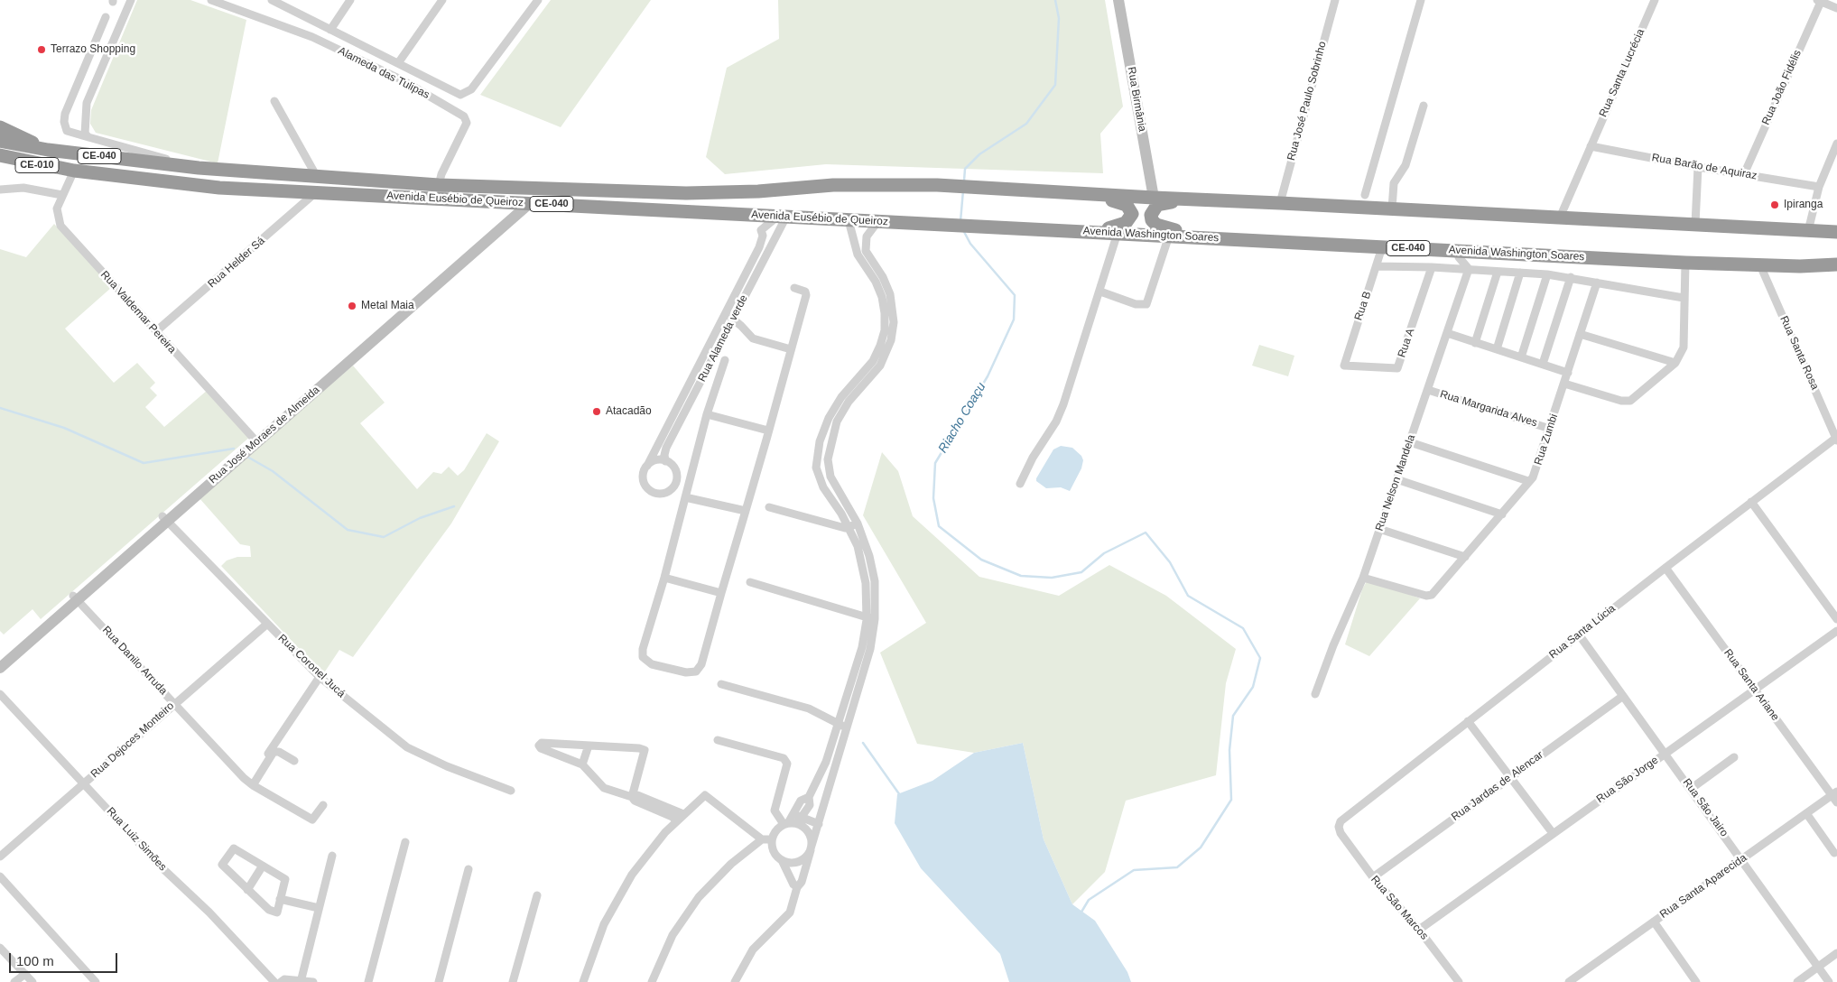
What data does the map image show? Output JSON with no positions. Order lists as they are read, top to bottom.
{
  "streets": {
    "highway": [
      "CE-040",
      "CE-010",
      "Avenida Eusébio de Queiroz",
      "Avenida Washington Soares"
    ],
    "street": [
      "Alameda das Tulipas",
      "Rua Santa Lucrécia",
      "Rua João Fidélis",
      "Rua Birmânia",
      "Rua José Paulo Sobrinho",
      "Rua Barão de Aquiraz",
      "Rua Helder Sá",
      "Rua B",
      "Rua Valdemar Pereira",
      "Rua Alameda verde",
      "Rua A",
      "Rua Santa Rosa",
      "Rua Margarida Alves",
      "Rua José Moraes de Almeida",
      "Rua Zumbi",
      "Rua Nelson Mandela",
      "Rua Santa Lúcia",
      "Rua Danilo Arruda",
      "Rua Coronel Jucá",
      "Rua Santa Ariane",
      "Rua Dejoces Monteiro",
      "Rua São Jorge",
      "Rua Jardas de Alencar",
      "Rua São Jairo",
      "Rua Luiz Simões",
      "Rua Santa Aparecida",
      "Rua São Marcos"
    ]
  },
  "crossings": [
    ["Alameda das Tulipas", "Avenida Eusébio de Queiroz"],
    ["Rua Santa Lucrécia", "CE-040"],
    ["Rua Santa Lucrécia", "Rua Barão de Aquiraz"],
    ["Rua João Fidélis", "Rua Barão de Aquiraz"],
    ["Rua Birmânia", "CE-040"],
    ["Rua José Paulo Sobrinho", "CE-040"],
    ["CE-040", "Avenida Eusébio de Queiroz"],
    ["CE-010", "Avenida Eusébio de Queiroz"],
    ["CE-010", "Rua Valdemar Pereira"],
    ["Avenida Eusébio de Queiroz", "Avenida Washington Soares"],
    ["Avenida Eusébio de Queiroz", "Rua Helder Sá"],
    ["Avenida Eusébio de Queiroz", "Rua Valdemar Pereira"],
    ["Avenida Eusébio de Queiroz", "Rua Alameda verde"],
    ["Avenida Eusébio de Queiroz", "Rua José Moraes de Almeida"],
    ["Avenida Washington Soares", "Rua B"],
    ["Avenida Washington Soares", "Rua A"],
    ["Avenida Washington Soares", "Rua Santa Rosa"],
    ["Avenida Washington Soares", "Rua Zumbi"],
    ["Avenida Washington Soares", "Rua Nelson Mandela"],
    ["Rua Helder Sá", "Rua Valdemar Pereira"],
    ["Rua B", "Rua A"],
    ["Rua Valdemar Pereira", "Rua José Moraes de Almeida"],
    ["Rua Santa Rosa", "Rua Santa Lúcia"],
    ["Rua Margarida Alves", "Rua Zumbi"],
    ["Rua Margarida Alves", "Rua Nelson Mandela"],
    ["Rua José Moraes de Almeida", "Rua Danilo Arruda"],
    ["Rua José Moraes de Almeida", "Rua Coronel Jucá"],
    ["Rua Zumbi", "Rua Nelson Mandela"],
    ["Rua Santa Lúcia", "Rua Santa Ariane"],
    ["Rua Santa Lúcia", "Rua São Jairo"],
    ["Rua Santa Lúcia", "Rua São Marcos"],
    ["Rua Danilo Arruda", "Rua Dejoces Monteiro"],
    ["Rua Coronel Jucá", "Rua Dejoces Monteiro"],
    ["Rua Santa Ariane", "Rua São Jorge"],
    ["Rua Santa Ariane", "Rua Santa Aparecida"],
    ["Rua Dejoces Monteiro", "Rua Luiz Simões"],
    ["Rua São Jorge", "Rua São Jairo"],
    ["Rua São Jorge", "Rua São Marcos"],
    ["Rua Jardas de Alencar", "Rua São Jairo"],
    ["Rua Jardas de Alencar", "Rua São Marcos"],
    ["Rua São Jairo", "Rua Santa Aparecida"]
  ],
  "water": ["Riacho Coaçu"],
  "places": [
    "Terrazo Shopping",
    "Ipiranga",
    "Metal Maia",
    "Atacadão"
  ],
  "scale_bar": "100 m"
}
